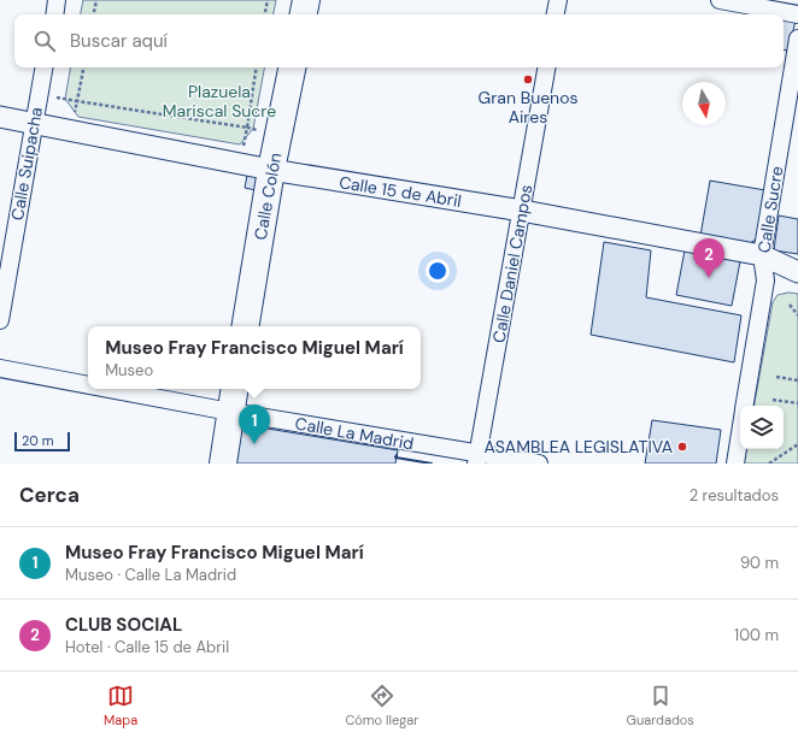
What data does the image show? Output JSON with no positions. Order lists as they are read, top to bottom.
{
  "streets": {
    "main road": ["Calle Colón"],
    "street": [
      "Calle Suipacha",
      "Calle 15 de Abril",
      "Calle Sucre",
      "Calle Daniel Campos",
      "Calle La Madrid"
    ]
  },
  "crossings": [
    ["Calle Suipacha", "Calle 15 de Abril"],
    ["Calle 15 de Abril", "Calle Colón"],
    ["Calle 15 de Abril", "Calle Sucre"],
    ["Calle 15 de Abril", "Calle Daniel Campos"],
    ["Calle Daniel Campos", "Calle La Madrid"]
  ],
  "parks": ["Plazuela Mariscal Sucre"],
  "places": ["Gran Buenos Aires", "ASAMBLEA LEGISLATIVA"],
  "scale_bar": "20 m",
  "north": "bottom",
  "page": {
    "search": "Buscar aquí",
    "pins": ["2", "1"],
    "popup": ["Museo Fray Francisco Miguel Marí", "Museo"],
    "scale": "20 m",
    "heading": ["Cerca", "2 resultados"],
    "list": [
      {
        "mark": "1",
        "name": "Museo Fray Francisco Miguel Marí",
        "note": "Museo · Calle La Madrid",
        "value": "90 m"
      },
      {
        "mark": "2",
        "name": "CLUB SOCIAL",
        "note": "Hotel · Calle 15 de Abril",
        "value": "100 m"
      }
    ],
    "nav": ["Mapa", "Cómo llegar", "Guardados"]
  }
}
